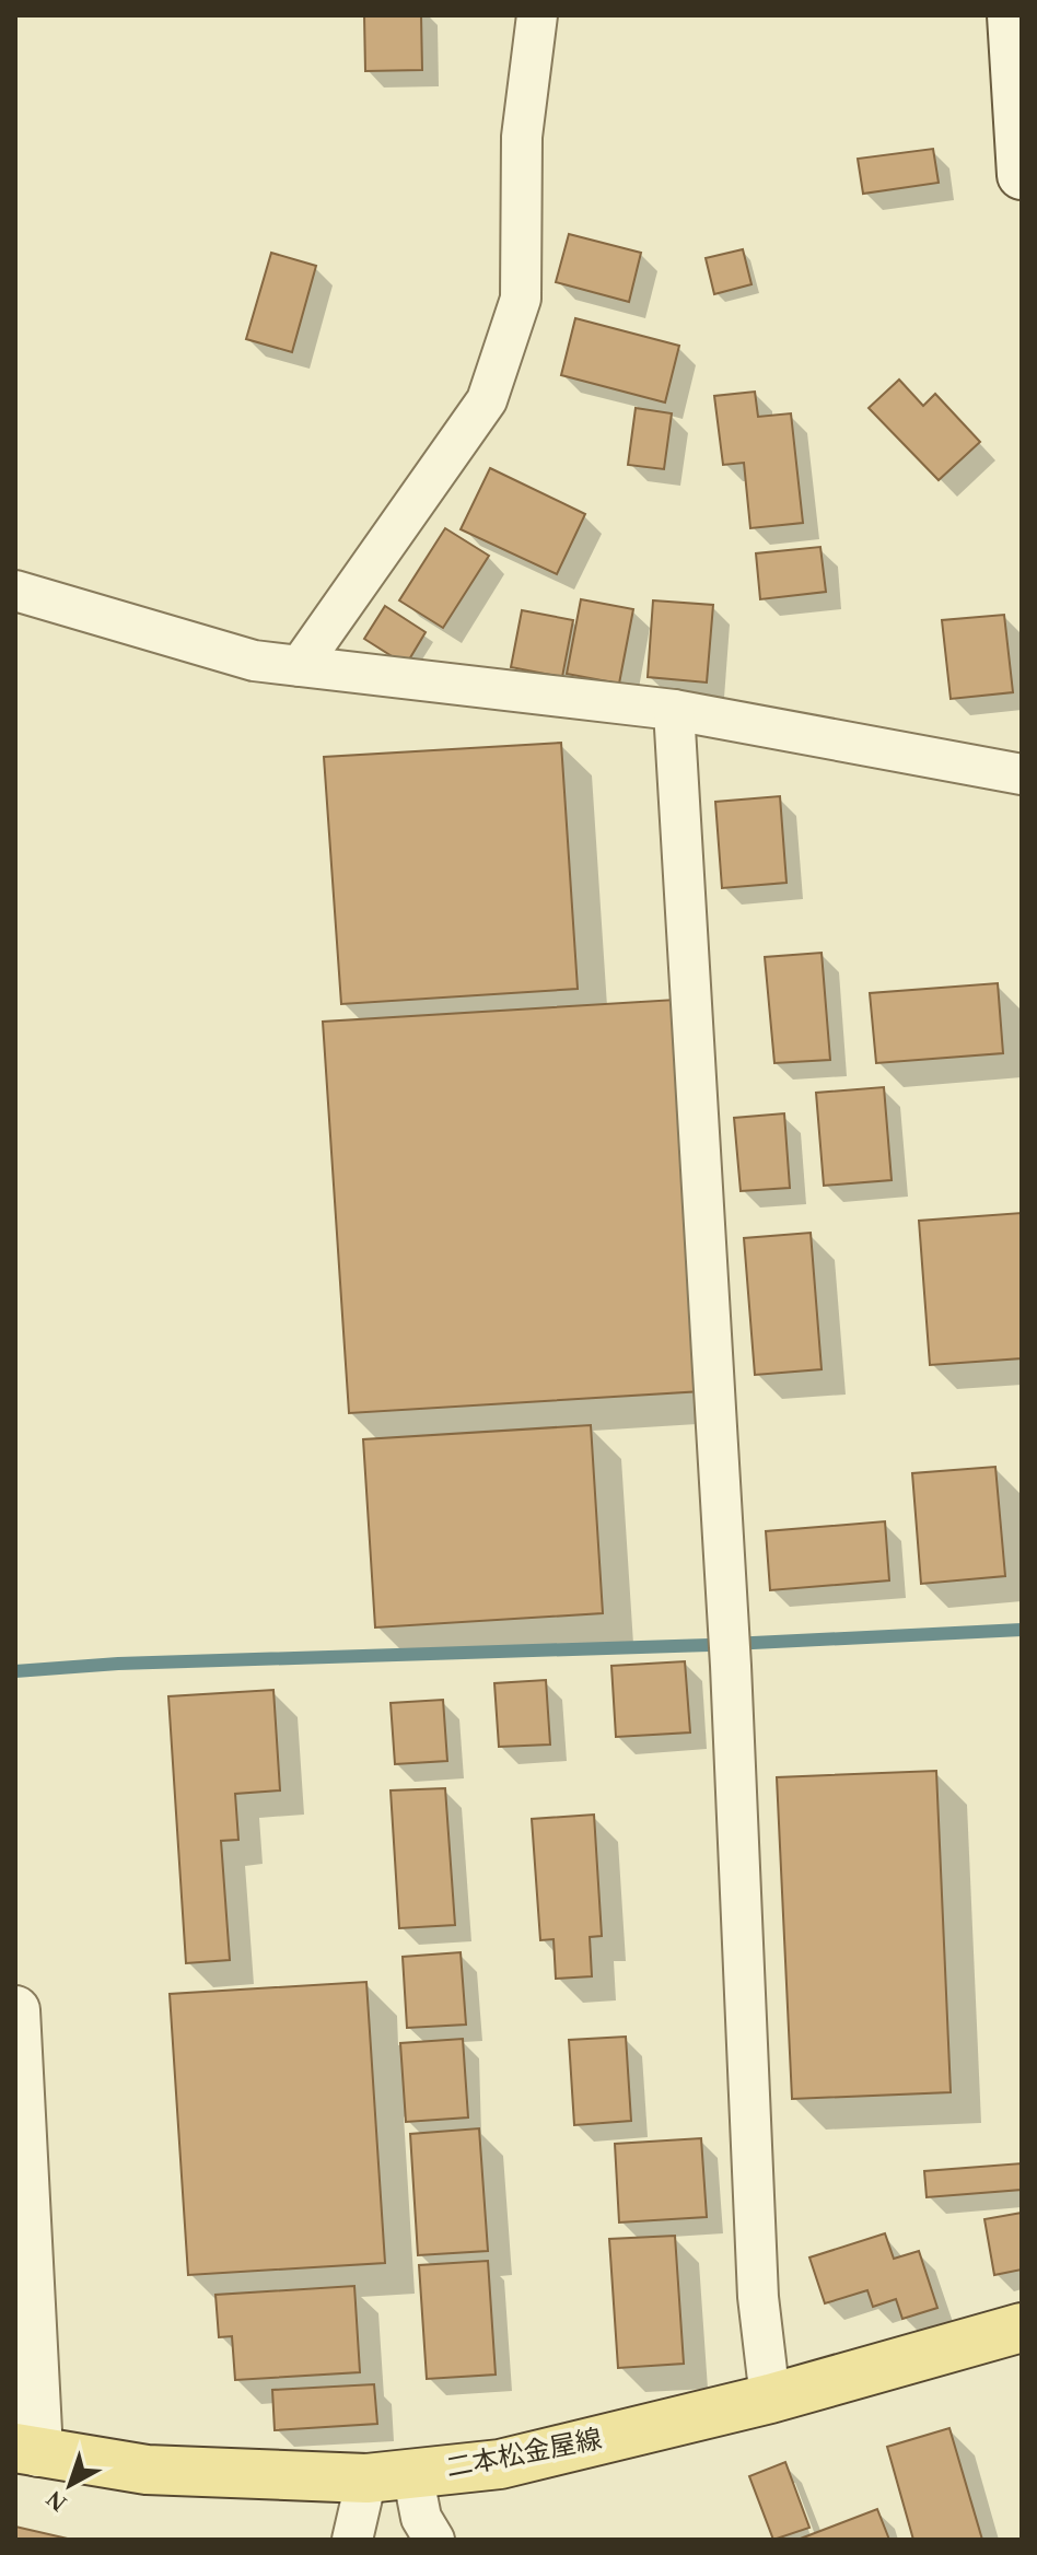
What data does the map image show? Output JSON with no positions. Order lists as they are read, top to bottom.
{
  "streets": {
    "main road": ["二本松金屋線"]
  },
  "north": "bottom left"
}
